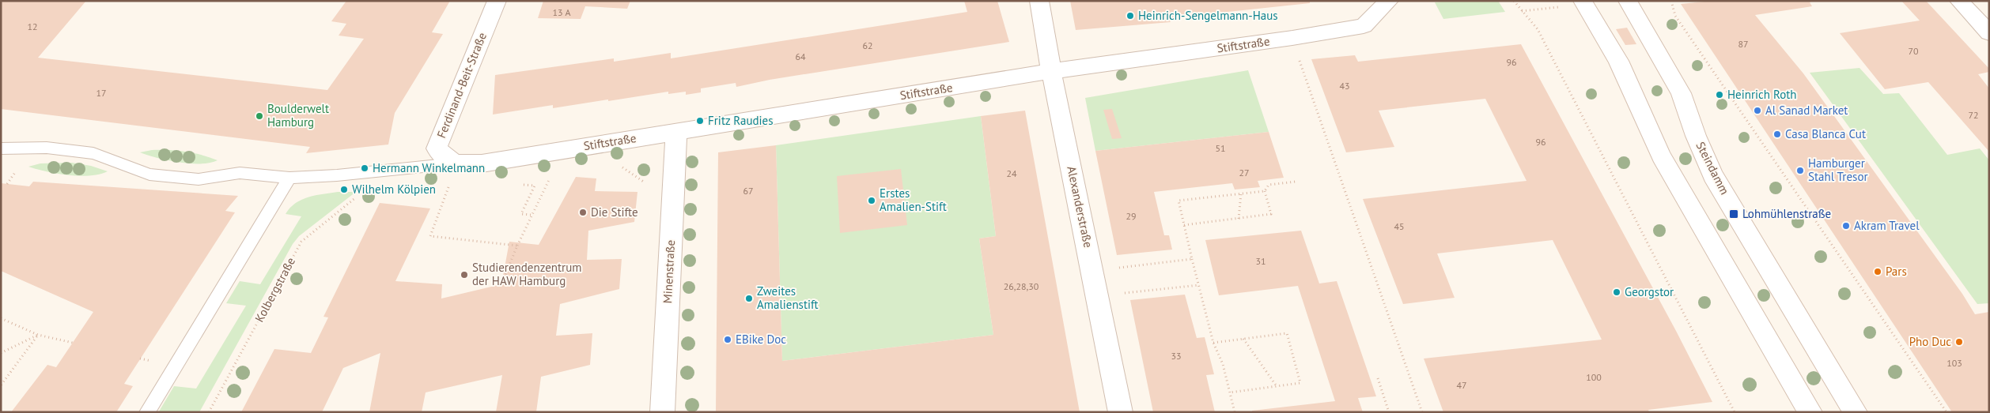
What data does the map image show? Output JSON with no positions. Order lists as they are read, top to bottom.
{
  "streets": {
    "street": [
      "Stiftstraße",
      "Ferdinand-Beit-Straße",
      "Steindamm",
      "Alexanderstraße",
      "Minenstraße"
    ],
    "path": ["Kolbergstraße"]
  },
  "crossings": [
    ["Stiftstraße", "Ferdinand-Beit-Straße"],
    ["Stiftstraße", "Alexanderstraße"],
    ["Stiftstraße", "Minenstraße"]
  ],
  "places": {
    "other": [
      "Heinrich-Sengelmann-Haus",
      "Heinrich Roth",
      "Al Sanad Market",
      "Boulderwelt Hamburg",
      "Fritz Raudies",
      "Casa Blanca Cut",
      "Hermann Winkelmann",
      "Hamburger Stahl Tresor",
      "Wilhelm Kölpien",
      "Erstes Amalien-Stift",
      "Die Stifte",
      "Akram Travel",
      "Pars",
      "Studierendenzentrum der HAW Hamburg",
      "Georgstor",
      "Zweites Amalienstift",
      "EBike Doc",
      "Pho Duc"
    ],
    "transit": ["Lohmühlenstraße"]
  },
  "house_numbers": [
    "13 A",
    "12",
    "87",
    "62",
    "70",
    "64",
    "96",
    "43",
    "17",
    "72",
    "96",
    "51",
    "27",
    "24",
    "67",
    "29",
    "45",
    "31",
    "26,28,30",
    "33",
    "103",
    "100",
    "47"
  ]
}
